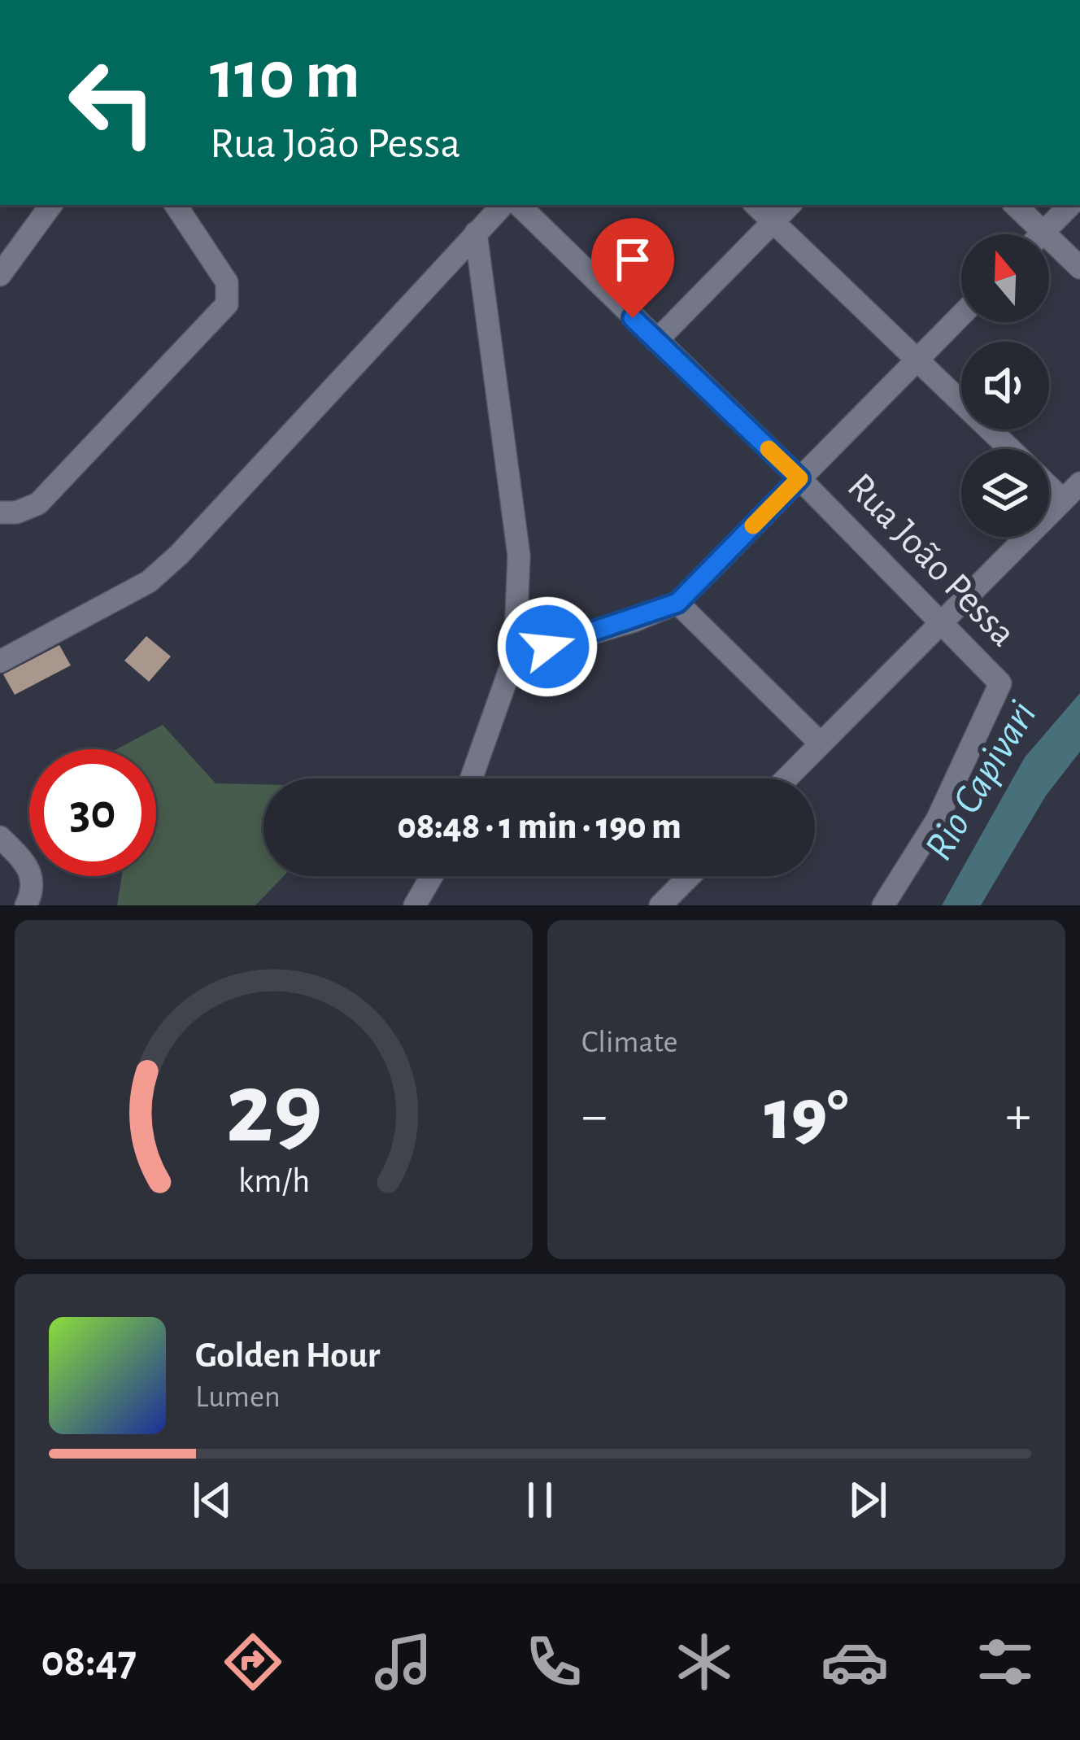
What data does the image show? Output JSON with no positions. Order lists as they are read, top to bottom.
{
  "streets": {
    "street": ["Rua João Pessa"]
  },
  "water": ["Rio Capivari"],
  "north": "top",
  "page": {
    "turn": ["110 m", "Rua João Pessa"],
    "limit": "30",
    "trip": "08:48 · 1 min · 190 m",
    "tile": "Climate",
    "heat": ["−", "19°", "+"],
    "song": ["Golden Hour", "Lumen"],
    "tabs": "08:47",
    "gauge": ["29", "km/h"]
  }
}
